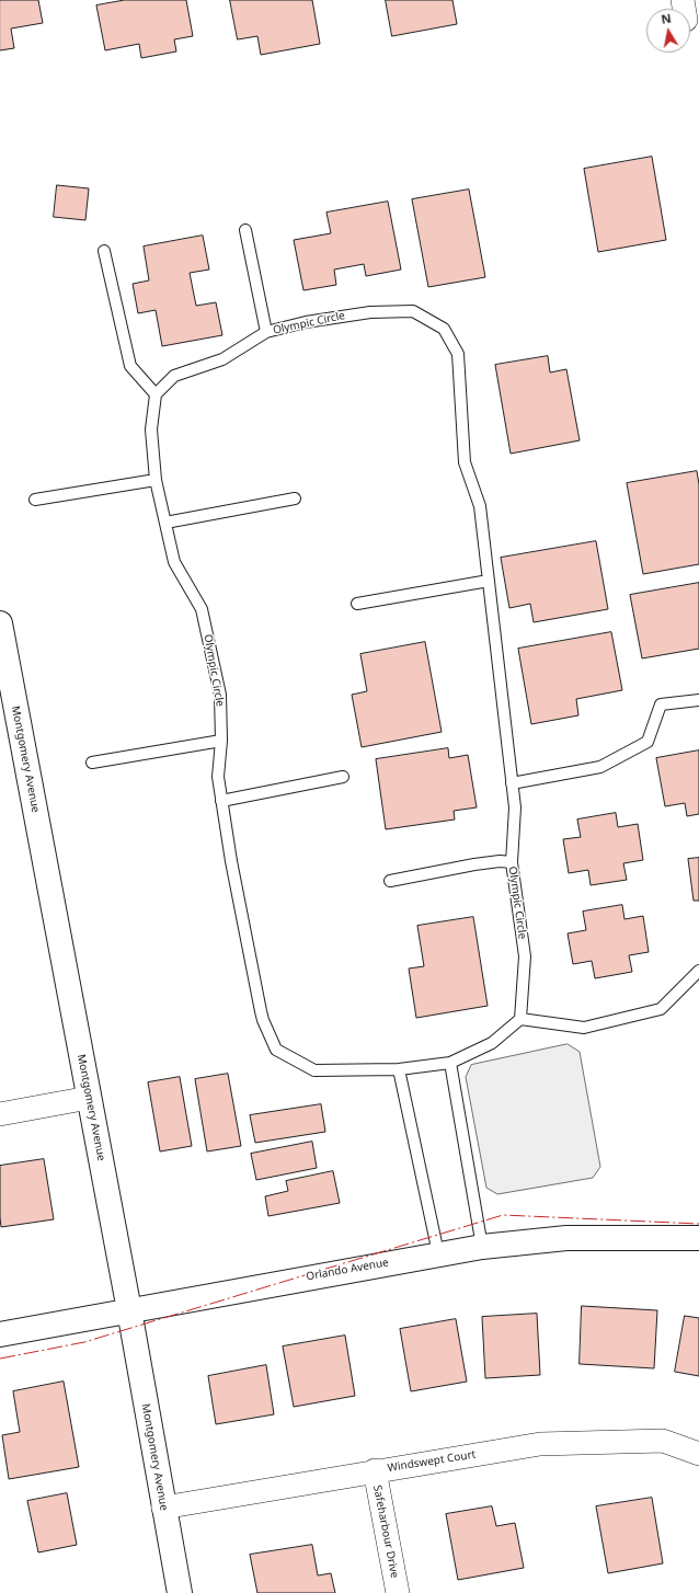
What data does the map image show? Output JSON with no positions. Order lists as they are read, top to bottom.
{
  "streets": {
    "street": [
      "Montgomery Avenue",
      "Orlando Avenue",
      "Windswept Court",
      "Safeharbour Drive"
    ],
    "lane": ["Olympic Circle"]
  },
  "crossings": [
    ["Montgomery Avenue", "Orlando Avenue"],
    ["Montgomery Avenue", "Windswept Court"],
    ["Windswept Court", "Safeharbour Drive"]
  ],
  "north": "top"
}
